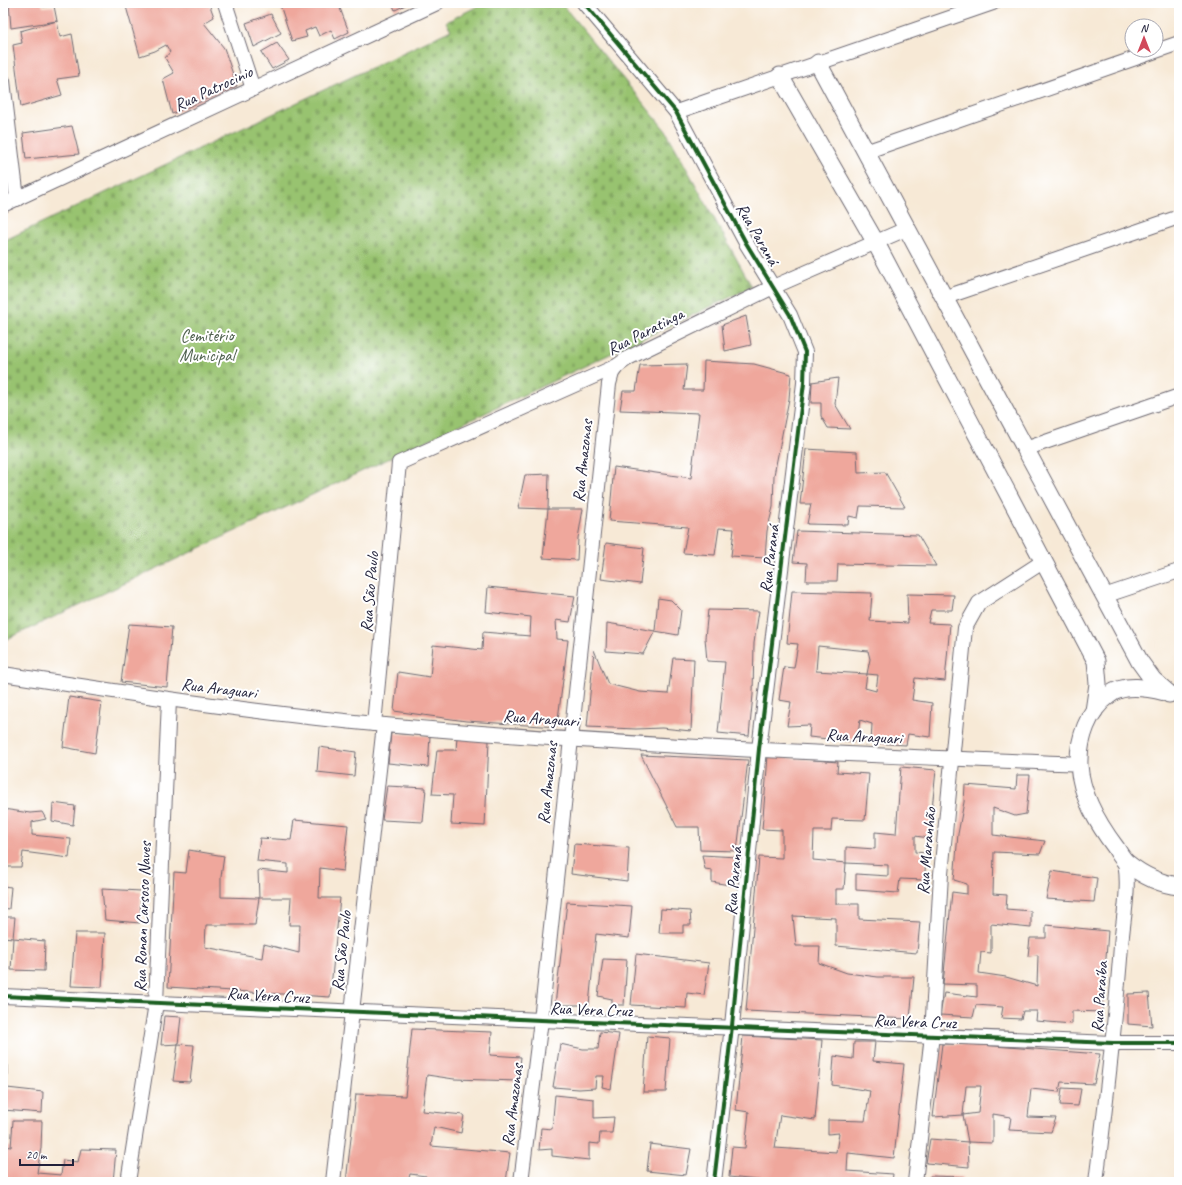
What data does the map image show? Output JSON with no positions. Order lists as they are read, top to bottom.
{
  "streets": {
    "street": [
      "Rua Patrocinio",
      "Rua Paraná",
      "Rua Paratinga",
      "Rua Amazonas",
      "Rua São Paulo",
      "Rua Araguari",
      "Rua Maranhão",
      "Rua Ronan Carsoso Naves",
      "Rua Vera Cruz",
      "Rua Paraíba"
    ]
  },
  "crossings": [
    ["Rua Paraná", "Rua Paratinga"],
    ["Rua Paraná", "Rua Araguari"],
    ["Rua Paraná", "Rua Vera Cruz"],
    ["Rua Paratinga", "Rua Amazonas"],
    ["Rua Paratinga", "Rua São Paulo"],
    ["Rua Amazonas", "Rua Araguari"],
    ["Rua Amazonas", "Rua Vera Cruz"],
    ["Rua São Paulo", "Rua Araguari"],
    ["Rua São Paulo", "Rua Vera Cruz"],
    ["Rua Araguari", "Rua Maranhão"],
    ["Rua Araguari", "Rua Ronan Carsoso Naves"],
    ["Rua Maranhão", "Rua Vera Cruz"],
    ["Rua Ronan Carsoso Naves", "Rua Vera Cruz"],
    ["Rua Vera Cruz", "Rua Paraíba"]
  ],
  "parks": ["Cemitério Municipal"],
  "scale_bar": "20 m",
  "north": "top"
}
